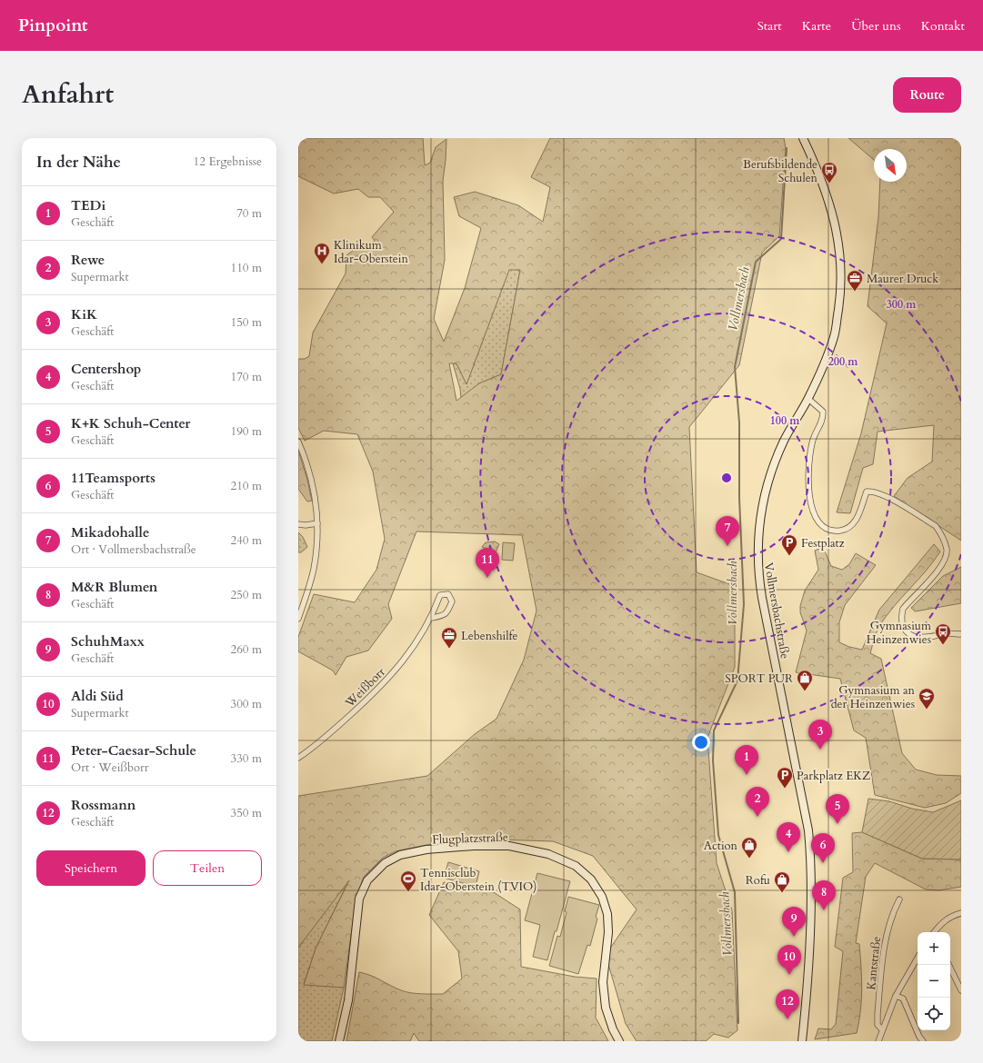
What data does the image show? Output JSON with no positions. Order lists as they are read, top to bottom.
{
  "streets": {
    "main road": ["Vollmersbachstraße", "Flugplatzstraße"],
    "street": ["Weißborr", "Kantstraße"]
  },
  "water": ["Vollmersbach"],
  "places": {
    "bus stop": ["Berufsbildende Schulen", "Gymnasium Heinzenwies"],
    "hospital": ["Klinikum Idar-Oberstein"],
    "office": ["Maurer Druck", "Lebenshilfe"],
    "parking": ["Festplatz", "Parkplatz EKZ"],
    "shop": ["SPORT PUR", "Action", "Rofu"],
    "school or university": ["Gymnasium an der Heinzenwies"],
    "sports": ["Tennisclub Idar-Oberstein (TVIO)"]
  },
  "north": "bottom right",
  "page": {
    "header": "Pinpoint",
    "nav": [
      "Start",
      "Karte",
      "Über uns",
      "Kontakt"
    ],
    "title": "Anfahrt",
    "buttons": [
      "Route",
      ["Speichern", "Teilen"]
    ],
    "heading": ["In der Nähe", "12 Ergebnisse"],
    "list": [
      {
        "mark": "1",
        "name": "TEDi",
        "note": "Geschäft",
        "value": "70 m"
      },
      {
        "mark": "2",
        "name": "Rewe",
        "note": "Supermarkt",
        "value": "110 m"
      },
      {
        "mark": "3",
        "name": "KiK",
        "note": "Geschäft",
        "value": "150 m"
      },
      {
        "mark": "4",
        "name": "Centershop",
        "note": "Geschäft",
        "value": "170 m"
      },
      {
        "mark": "5",
        "name": "K+K Schuh-Center",
        "note": "Geschäft",
        "value": "190 m"
      },
      {
        "mark": "6",
        "name": "11Teamsports",
        "note": "Geschäft",
        "value": "210 m"
      },
      {
        "mark": "7",
        "name": "Mikadohalle",
        "note": "Ort · Vollmersbachstraße",
        "value": "240 m"
      },
      {
        "mark": "8",
        "name": "M&R Blumen",
        "note": "Geschäft",
        "value": "250 m"
      },
      {
        "mark": "9",
        "name": "SchuhMaxx",
        "note": "Geschäft",
        "value": "260 m"
      },
      {
        "mark": "10",
        "name": "Aldi Süd",
        "note": "Supermarkt",
        "value": "300 m"
      },
      {
        "mark": "11",
        "name": "Peter-Caesar-Schule",
        "note": "Ort · Weißborr",
        "value": "330 m"
      },
      {
        "mark": "12",
        "name": "Rossmann",
        "note": "Geschäft",
        "value": "350 m"
      }
    ],
    "pins": [
      "7",
      "11",
      "3",
      "1",
      "2",
      "5",
      "4",
      "6",
      "8",
      "9",
      "10",
      "12"
    ],
    "map_buttons": ["+", "−"]
  },
  "rings": ["300 m", "200 m", "100 m"]
}
